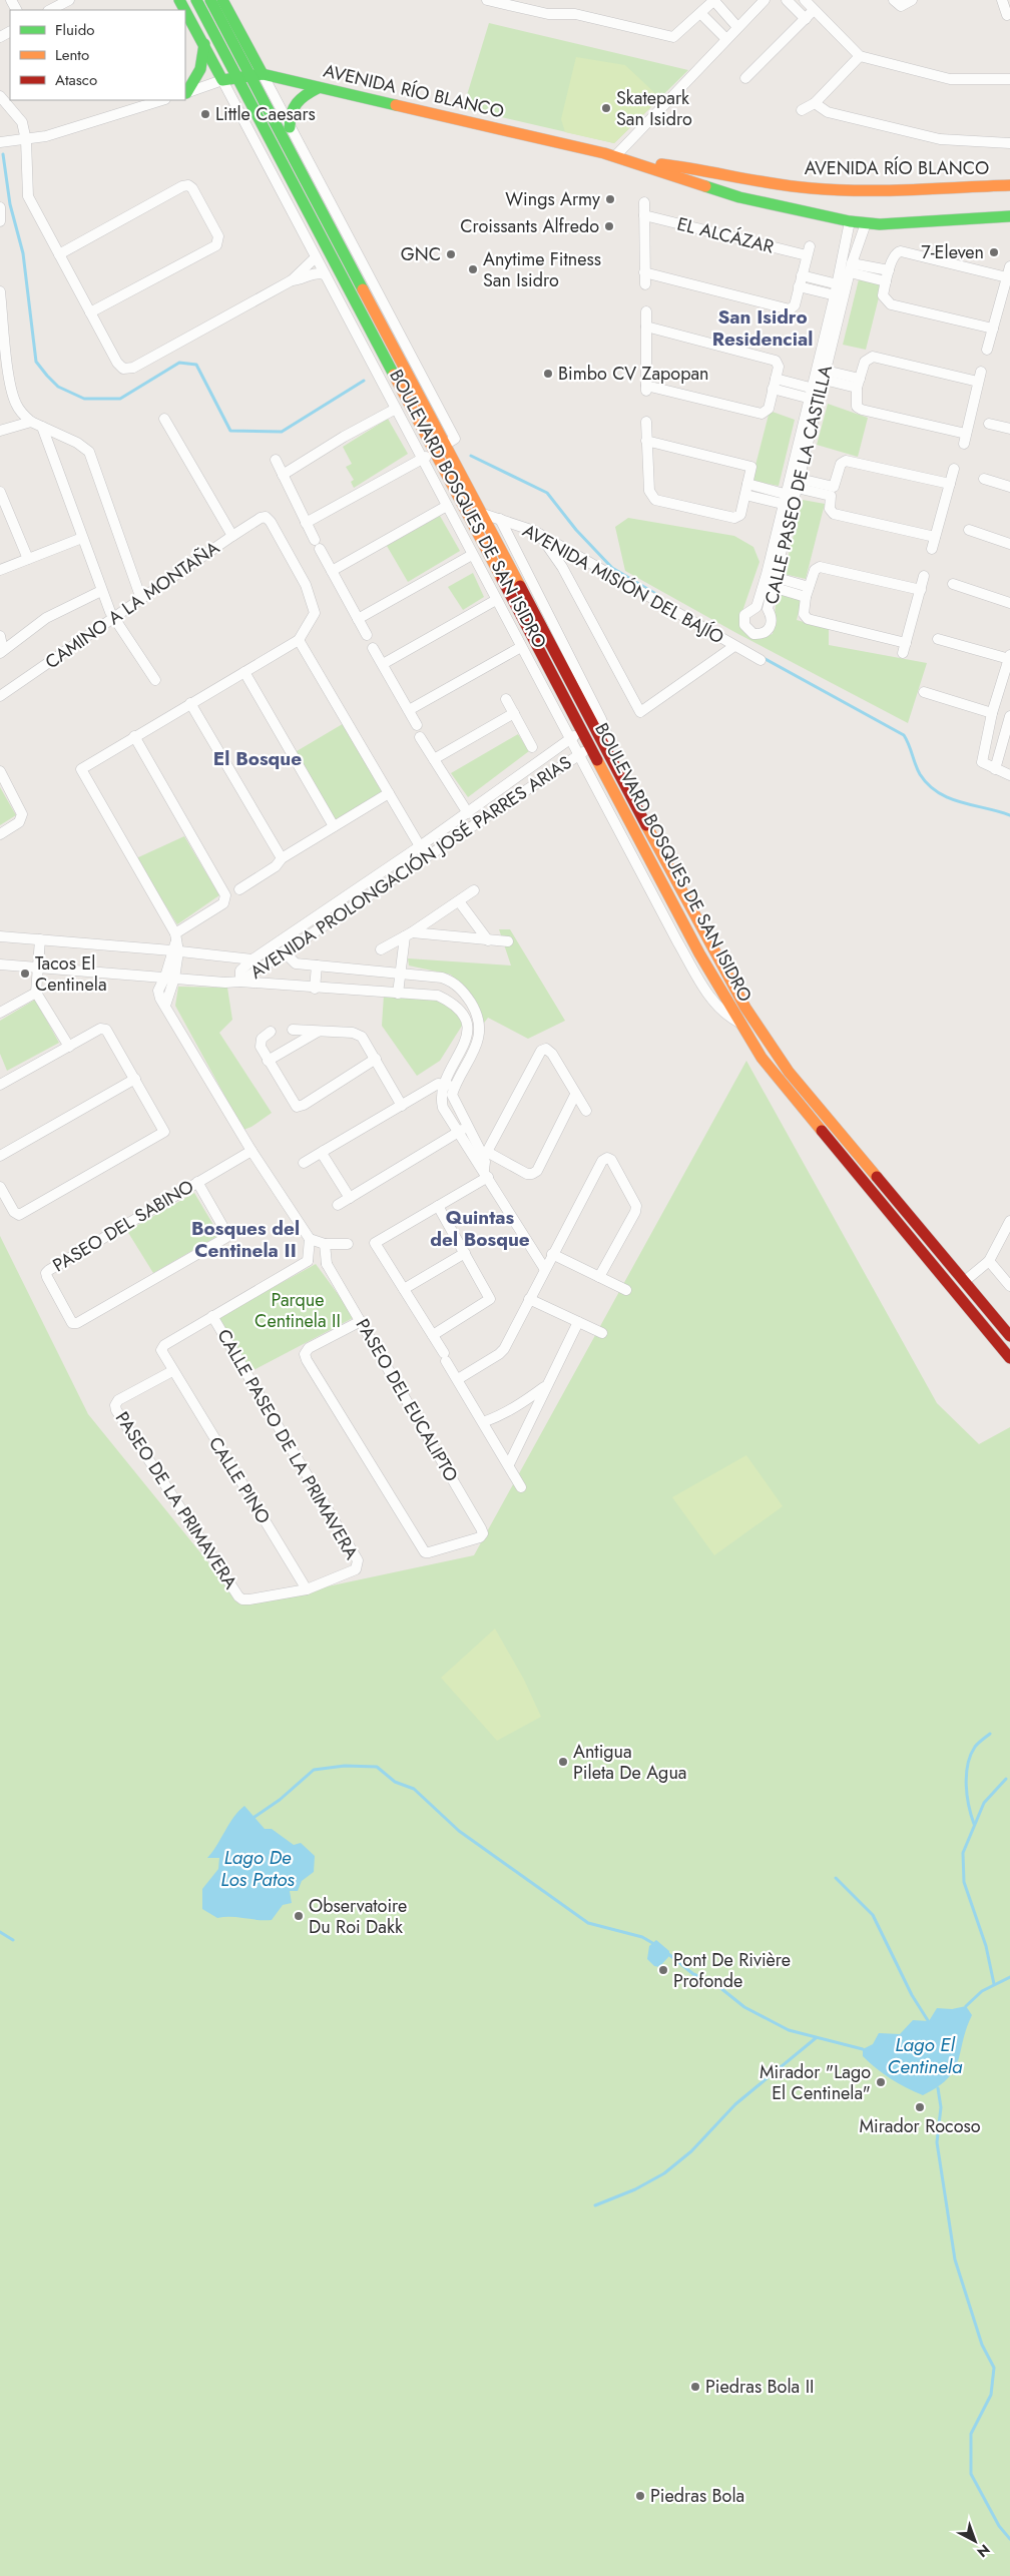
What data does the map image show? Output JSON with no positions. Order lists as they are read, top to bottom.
{
  "streets": {
    "main road": ["AVENIDA RÍO BLANCO", "BOULEVARD BOSQUES DE SAN ISIDRO"],
    "street": [
      "EL ALCÁZAR",
      "CALLE PASEO DE LA CASTILLA",
      "AVENIDA MISIÓN DEL BAJÍO",
      "CAMINO A LA MONTAÑA",
      "AVENIDA PROLONGACIÓN JOSÉ PARRES ARIAS",
      "PASEO DEL SABINO",
      "PASEO DEL EUCALIPTO",
      "CALLE PASEO DE LA PRIMAVERA",
      "CALLE PINO",
      "PASEO DE LA PRIMAVERA"
    ]
  },
  "crossings": [
    ["AVENIDA RÍO BLANCO", "CALLE PASEO DE LA CASTILLA"],
    ["AVENIDA RÍO BLANCO", "BOULEVARD BOSQUES DE SAN ISIDRO"],
    ["BOULEVARD BOSQUES DE SAN ISIDRO", "AVENIDA MISIÓN DEL BAJÍO"],
    ["BOULEVARD BOSQUES DE SAN ISIDRO", "AVENIDA PROLONGACIÓN JOSÉ PARRES ARIAS"],
    ["CALLE PASEO DE LA PRIMAVERA", "CALLE PINO"],
    ["CALLE PASEO DE LA PRIMAVERA", "PASEO DE LA PRIMAVERA"],
    ["CALLE PINO", "PASEO DE LA PRIMAVERA"]
  ],
  "districts": [
    "San Isidro Residencial",
    "El Bosque",
    "Quintas del Bosque",
    "Bosques del Centinela II"
  ],
  "water": ["Lago De Los Patos", "Lago El Centinela"],
  "parks": ["Parque Centinela II"],
  "places": [
    "Skatepark San Isidro",
    "Little Caesars",
    "Wings Army",
    "Croissants Alfredo",
    "7-Eleven",
    "GNC",
    "Anytime Fitness San Isidro",
    "Bimbo CV Zapopan",
    "Tacos El Centinela",
    "Antigua Pileta De Agua",
    "Observatoire Du Roi Dakk",
    "Pont De Rivière Profonde",
    "Mirador \"Lago El Centinela\"",
    "Mirador Rocoso",
    "Piedras Bola II",
    "Piedras Bola"
  ],
  "legend": ["Fluido", "Lento", "Atasco"],
  "north": "bottom right"
}
